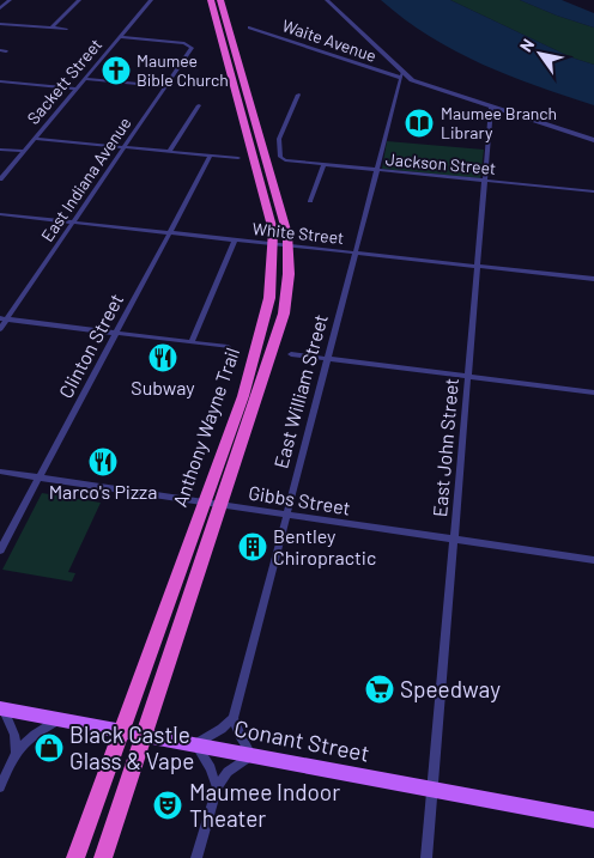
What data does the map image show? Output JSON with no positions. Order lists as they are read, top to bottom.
{
  "streets": {
    "highway": ["Anthony Wayne Trail"],
    "main road": ["Conant Street"],
    "street": [
      "Waite Avenue",
      "Sackett Street",
      "Jackson Street",
      "East Indiana Avenue",
      "White Street",
      "Clinton Street",
      "East William Street",
      "East John Street",
      "Gibbs Street"
    ]
  },
  "crossings": [
    ["Waite Avenue", "East William Street"],
    ["Sackett Street", "East Indiana Avenue"],
    ["Jackson Street", "East William Street"],
    ["Jackson Street", "East John Street"],
    ["East Indiana Avenue", "White Street"],
    ["White Street", "Clinton Street"],
    ["White Street", "East William Street"],
    ["White Street", "Anthony Wayne Trail"],
    ["White Street", "East John Street"],
    ["Clinton Street", "Gibbs Street"],
    ["East William Street", "Gibbs Street"],
    ["Anthony Wayne Trail", "Gibbs Street"],
    ["Anthony Wayne Trail", "Conant Street"],
    ["East John Street", "Gibbs Street"],
    ["East John Street", "Conant Street"]
  ],
  "places": {
    "church": ["Maumee Bible Church"],
    "library": ["Maumee Branch Library"],
    "restaurant": ["Subway", "Marco's Pizza"],
    "building": ["Bentley Chiropractic"],
    "supermarket": ["Speedway"],
    "shop": ["Black Castle Glass & Vape"],
    "theatre": ["Maumee Indoor Theater"]
  },
  "north": "top left"
}
